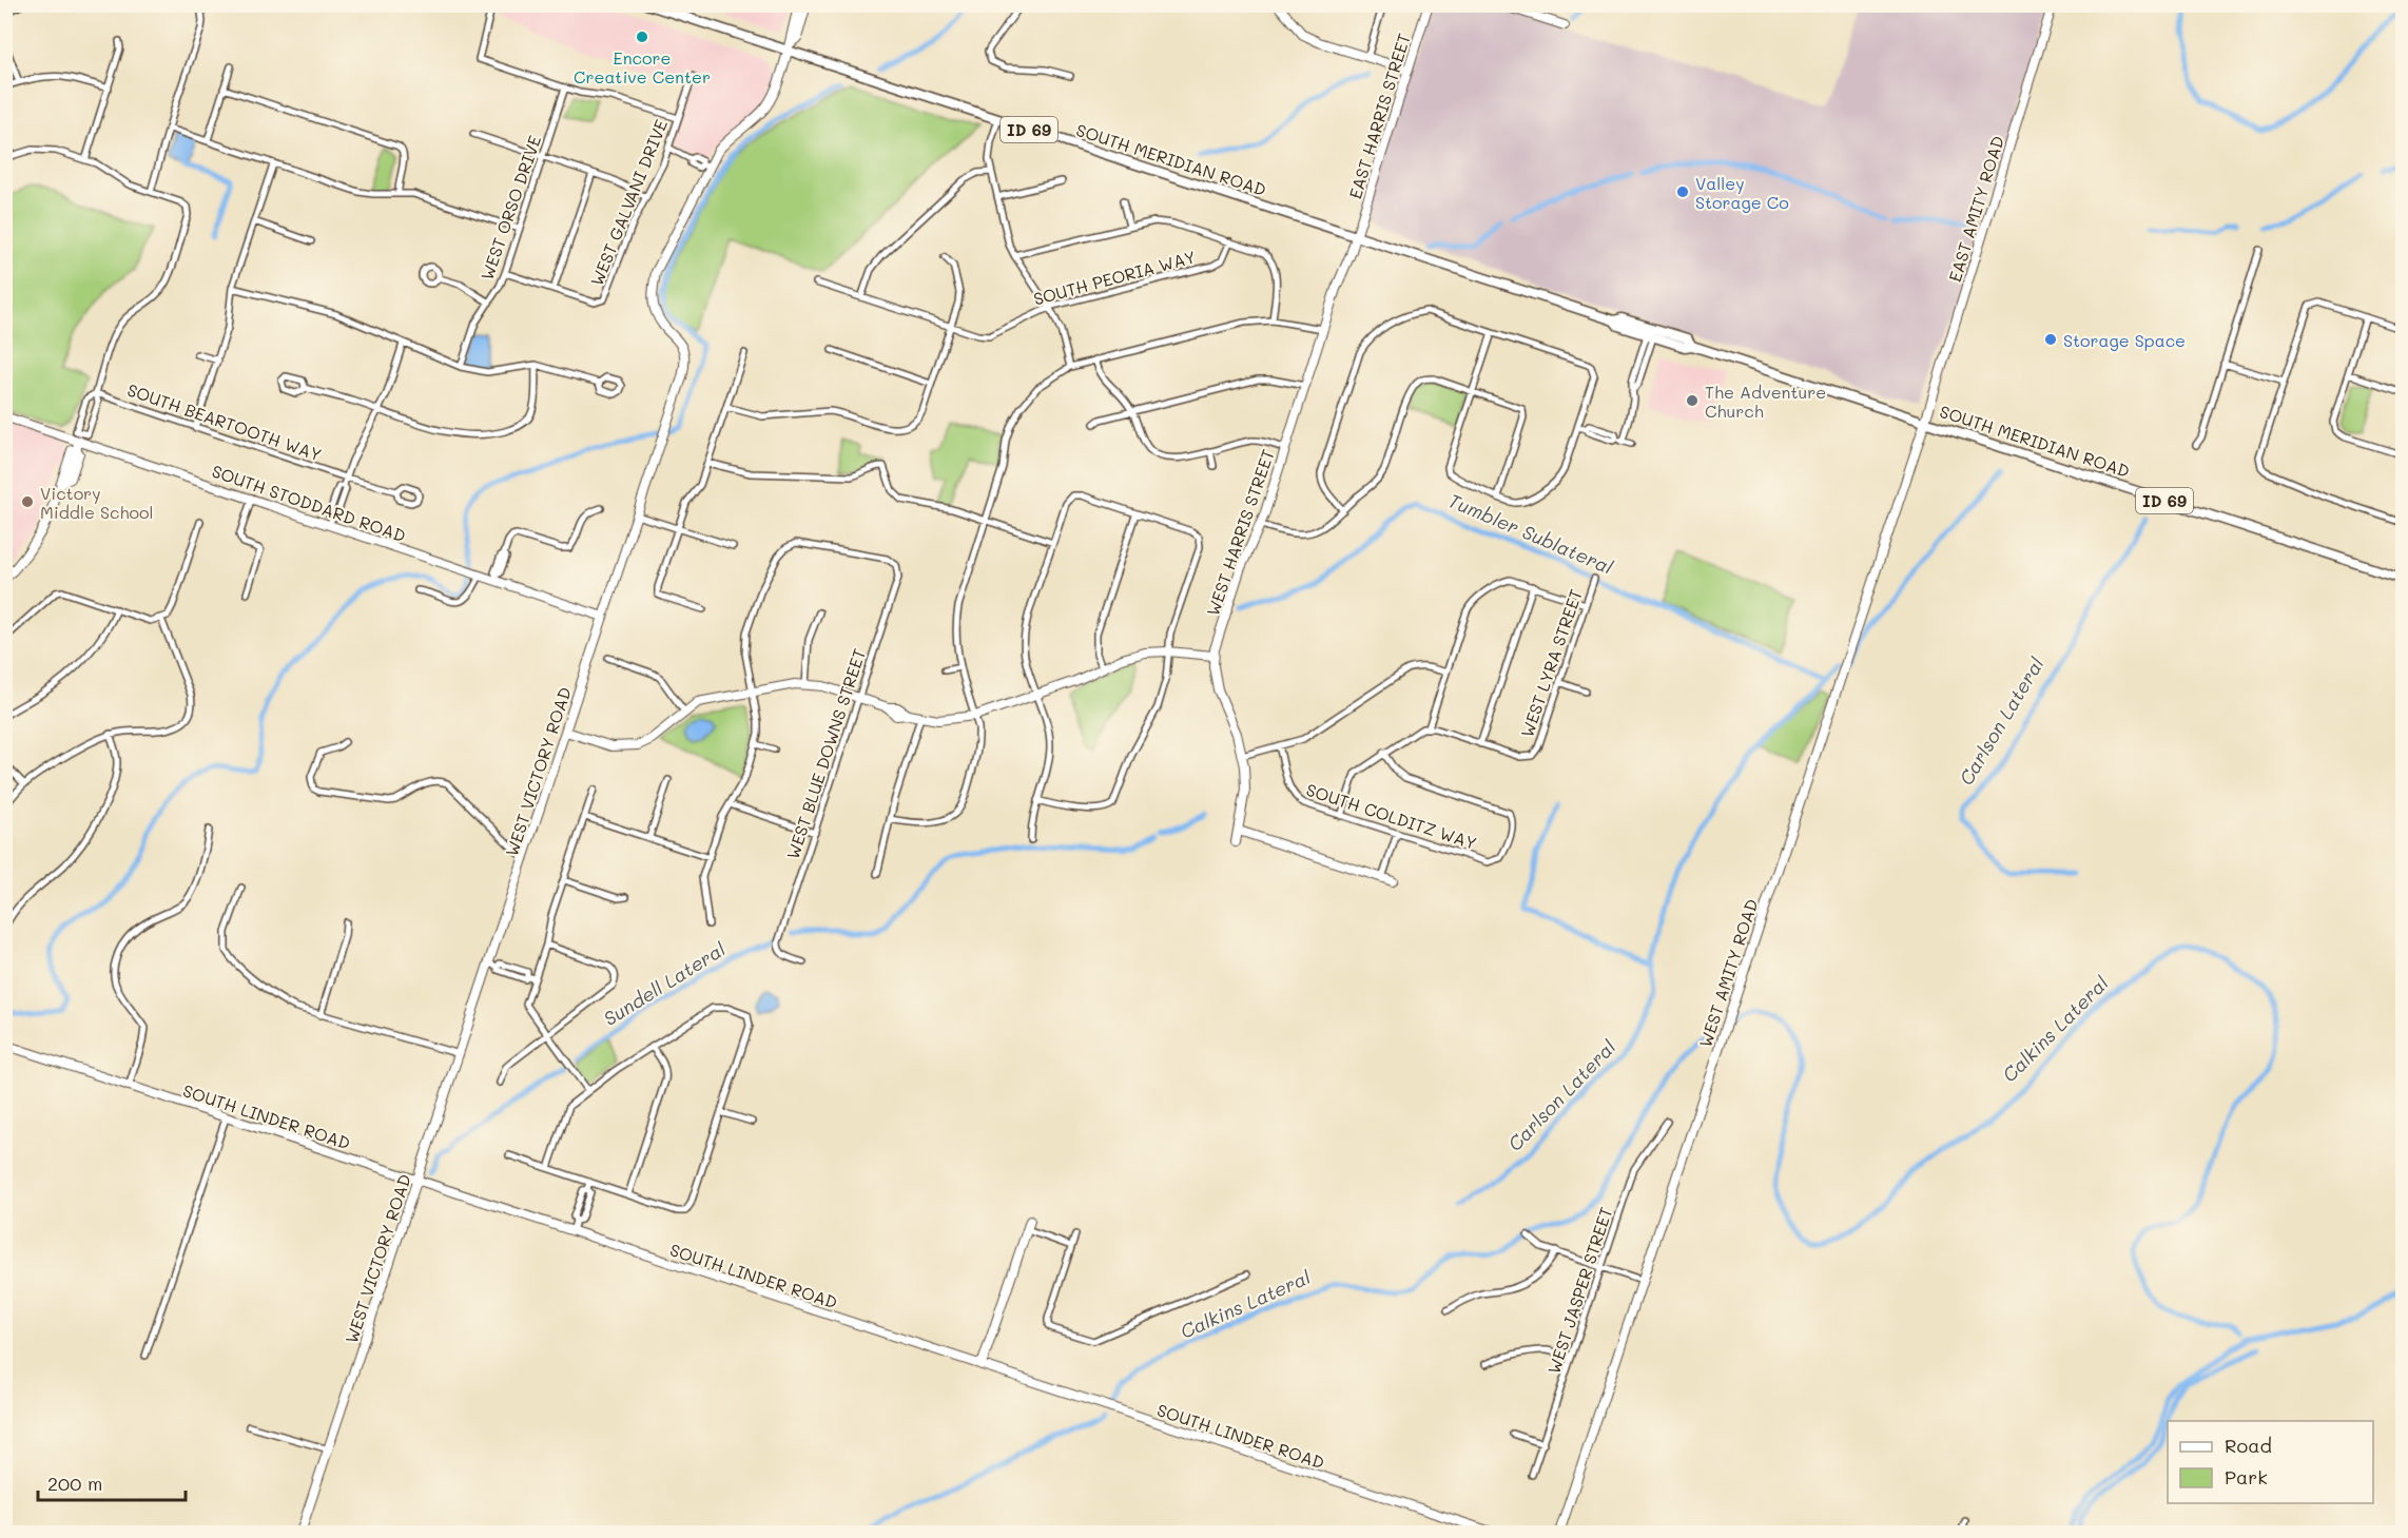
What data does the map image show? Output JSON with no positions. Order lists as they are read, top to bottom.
{
  "streets": {
    "main road": ["ID 69", "SOUTH MERIDIAN ROAD"],
    "street": [
      "EAST HARRIS STREET",
      "WEST GALVANI DRIVE",
      "WEST ORSO DRIVE",
      "EAST AMITY ROAD",
      "SOUTH PEORIA WAY",
      "SOUTH BEARTOOTH WAY",
      "SOUTH STODDARD ROAD",
      "WEST HARRIS STREET",
      "WEST LYRA STREET",
      "WEST BLUE DOWNS STREET",
      "WEST VICTORY ROAD",
      "SOUTH COLDITZ WAY",
      "WEST AMITY ROAD",
      "SOUTH LINDER ROAD",
      "WEST JASPER STREET"
    ]
  },
  "crossings": [
    ["EAST HARRIS STREET", "SOUTH MERIDIAN ROAD"],
    ["EAST HARRIS STREET", "WEST HARRIS STREET"],
    ["SOUTH MERIDIAN ROAD", "EAST AMITY ROAD"],
    ["SOUTH MERIDIAN ROAD", "WEST HARRIS STREET"],
    ["SOUTH MERIDIAN ROAD", "WEST VICTORY ROAD"],
    ["SOUTH MERIDIAN ROAD", "WEST AMITY ROAD"],
    ["EAST AMITY ROAD", "WEST AMITY ROAD"],
    ["SOUTH STODDARD ROAD", "WEST VICTORY ROAD"],
    ["WEST VICTORY ROAD", "SOUTH LINDER ROAD"]
  ],
  "water": [
    "Tumbler Sublateral",
    "Carlson Lateral",
    "Sundell Lateral",
    "Calkins Lateral"
  ],
  "places": [
    "Encore Creative Center",
    "Valley Storage Co",
    "Storage Space",
    "The Adventure Church",
    "Victory Middle School"
  ],
  "legend": ["Road", "Park"],
  "scale_bar": "200 m"
}
